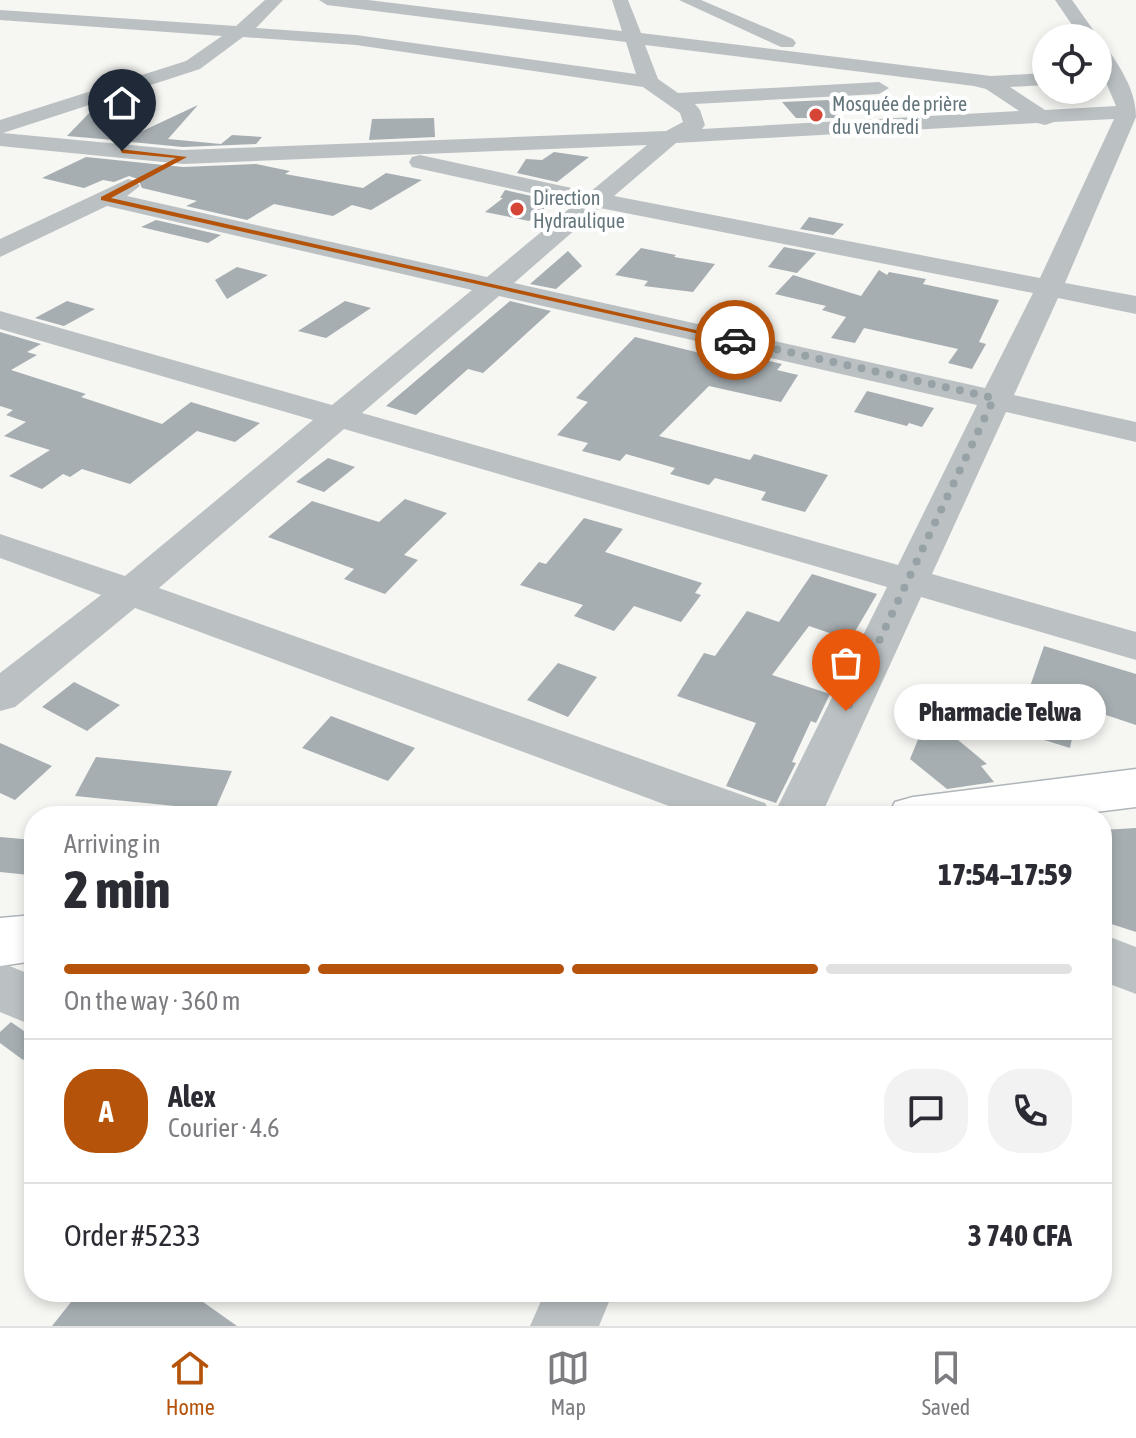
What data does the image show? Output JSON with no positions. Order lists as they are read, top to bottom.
{
  "places": ["Mosquée de prière du vendredi", "Direction Hydraulique", "Pharmacie Telwa"],
  "page": {
    "bubble": "Pharmacie Telwa",
    "heading": ["2 min", "Arriving in", "17:54–17:59"],
    "panel": [
      "Alex",
      "Courier · 4.6",
      "Order #5233",
      "3 740 CFA"
    ],
    "bar": "On the way · 360 m",
    "round": "A",
    "tabs": ["Home", "Map", "Saved"]
  }
}
